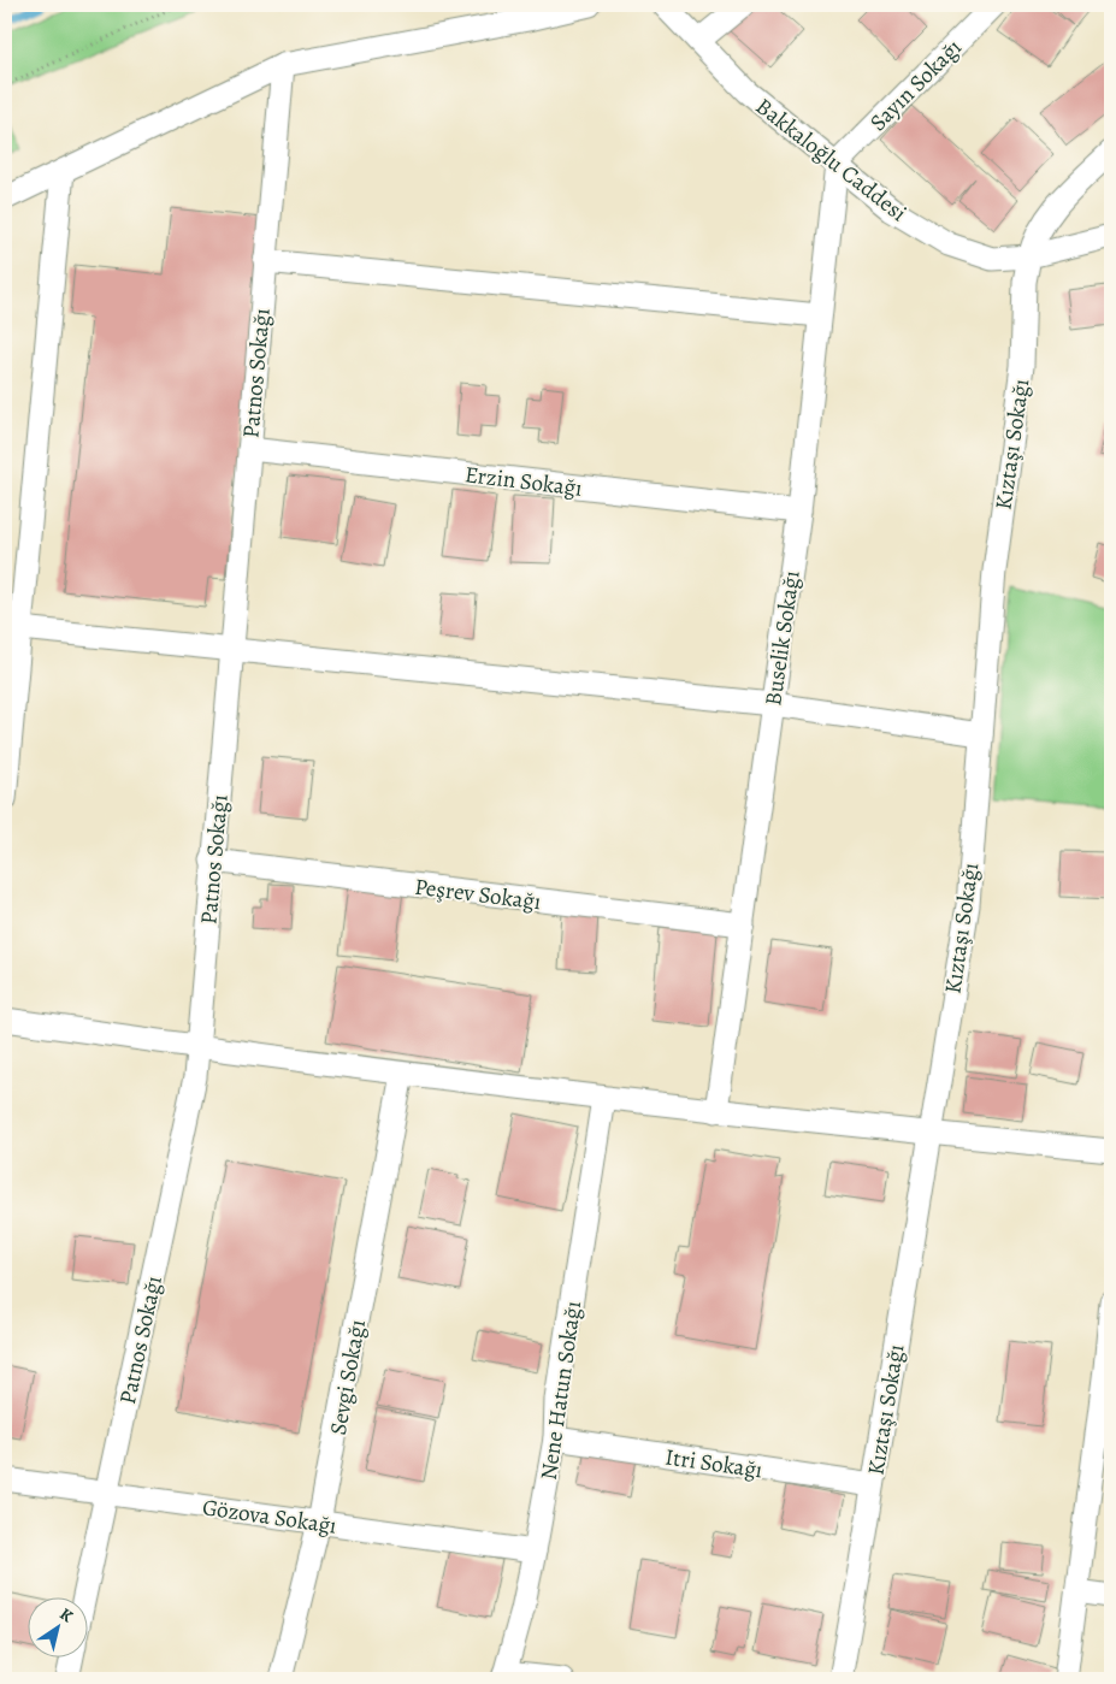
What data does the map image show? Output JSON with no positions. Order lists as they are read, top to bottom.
{
  "streets": {
    "street": [
      "Sayın Sokağı",
      "Bakkaloğlu Caddesi",
      "Patnos Sokağı",
      "Kıztaşı Sokağı",
      "Erzin Sokağı",
      "Buselik Sokağı",
      "Peşrev Sokağı",
      "Sevgi Sokağı",
      "Nene Hatun Sokağı",
      "Itri Sokağı",
      "Gözova Sokağı"
    ]
  },
  "crossings": [
    ["Sayın Sokağı", "Bakkaloğlu Caddesi"],
    ["Sayın Sokağı", "Buselik Sokağı"],
    ["Bakkaloğlu Caddesi", "Kıztaşı Sokağı"],
    ["Bakkaloğlu Caddesi", "Buselik Sokağı"],
    ["Patnos Sokağı", "Erzin Sokağı"],
    ["Patnos Sokağı", "Peşrev Sokağı"],
    ["Patnos Sokağı", "Gözova Sokağı"],
    ["Kıztaşı Sokağı", "Itri Sokağı"],
    ["Erzin Sokağı", "Buselik Sokağı"],
    ["Buselik Sokağı", "Peşrev Sokağı"],
    ["Sevgi Sokağı", "Gözova Sokağı"],
    ["Nene Hatun Sokağı", "Itri Sokağı"],
    ["Nene Hatun Sokağı", "Gözova Sokağı"]
  ],
  "north": "top right"
}
